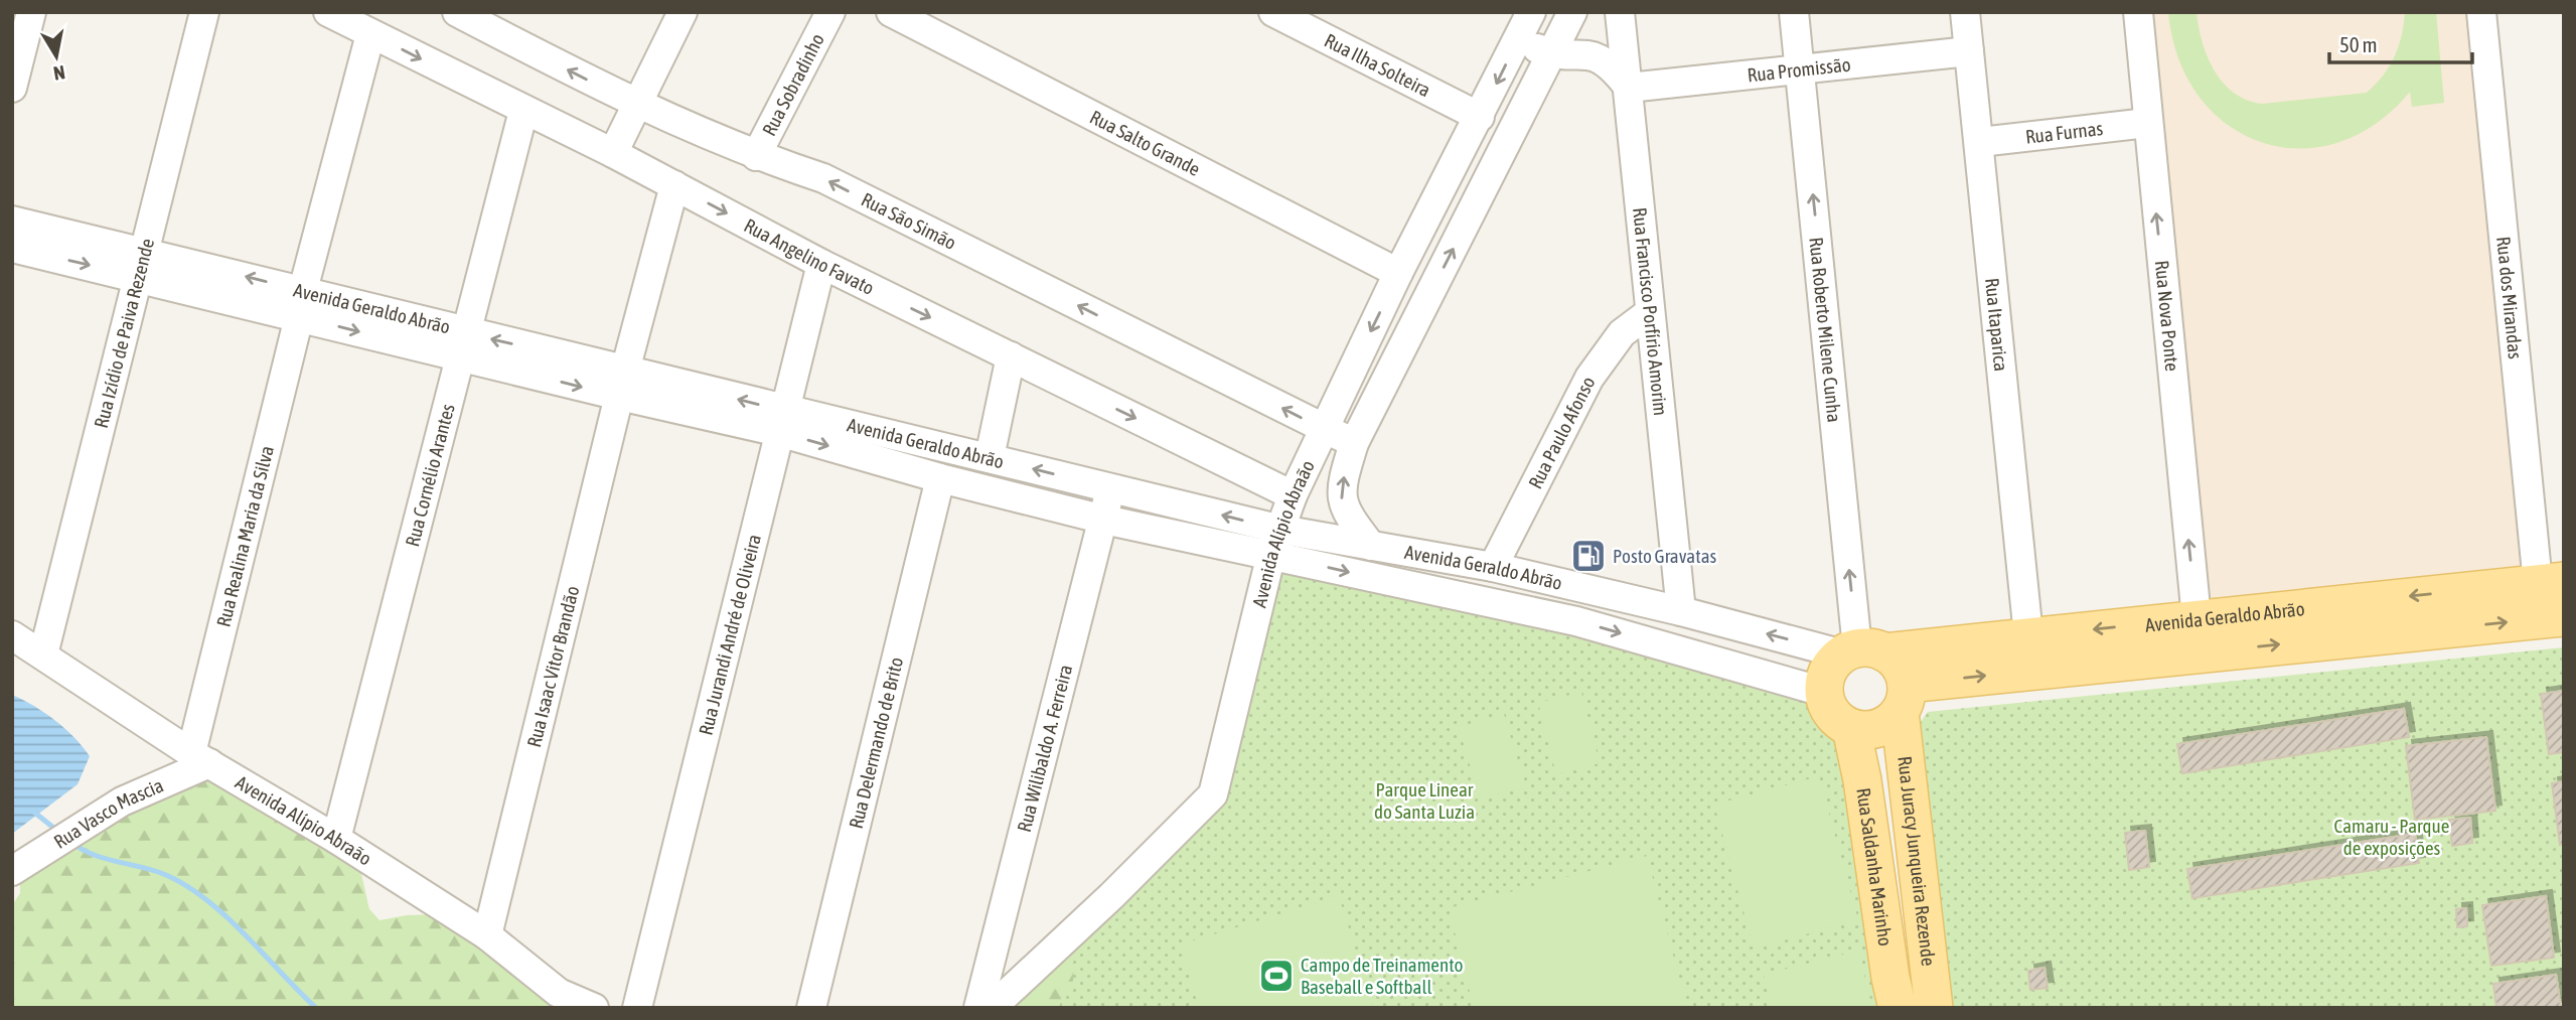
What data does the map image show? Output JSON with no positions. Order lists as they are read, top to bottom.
{
  "streets": {
    "main road": ["Avenida Geraldo Abrão", "Rua Juracy Junqueira Rezende", "Rua Saldanha Marinho"],
    "street": [
      "Rua Ilha Solteira",
      "Rua Promissão",
      "Rua Sobradinho",
      "Rua Furnas",
      "Rua Salto Grande",
      "Rua São Simão",
      "Rua Angelino Favato",
      "Rua dos Mirandas",
      "Rua Francisco Porfírio Amorim",
      "Rua Nova Ponte",
      "Rua Itaparica",
      "Rua Roberto Milene Cunha",
      "Rua Izídio de Paiva Rezende",
      "Rua Paulo Afonso",
      "Rua Cornélio Arantes",
      "Avenida Alípio Abraão",
      "Rua Realina Maria da Silva",
      "Rua Jurandi André de Oliveira",
      "Rua Isaac Vitor Brandão",
      "Rua Delermando de Brito",
      "Rua Wilibaldo A. Ferreira",
      "Rua Vasco Mascia"
    ]
  },
  "crossings": [
    ["Rua Ilha Solteira", "Avenida Alípio Abraão"],
    ["Rua Promissão", "Rua Francisco Porfírio Amorim"],
    ["Rua Promissão", "Rua Itaparica"],
    ["Rua Promissão", "Rua Roberto Milene Cunha"],
    ["Rua Sobradinho", "Rua São Simão"],
    ["Rua Furnas", "Rua Nova Ponte"],
    ["Rua Furnas", "Rua Itaparica"],
    ["Rua Salto Grande", "Avenida Alípio Abraão"],
    ["Rua São Simão", "Avenida Alípio Abraão"],
    ["Rua Angelino Favato", "Rua Cornélio Arantes"],
    ["Rua Angelino Favato", "Avenida Alípio Abraão"],
    ["Rua Angelino Favato", "Rua Realina Maria da Silva"],
    ["Rua Angelino Favato", "Rua Jurandi André de Oliveira"],
    ["Rua Angelino Favato", "Rua Isaac Vitor Brandão"],
    ["Rua dos Mirandas", "Avenida Geraldo Abrão"],
    ["Avenida Geraldo Abrão", "Rua Francisco Porfírio Amorim"],
    ["Avenida Geraldo Abrão", "Rua Nova Ponte"],
    ["Avenida Geraldo Abrão", "Rua Itaparica"],
    ["Avenida Geraldo Abrão", "Rua Roberto Milene Cunha"],
    ["Avenida Geraldo Abrão", "Rua Izídio de Paiva Rezende"],
    ["Avenida Geraldo Abrão", "Rua Paulo Afonso"],
    ["Avenida Geraldo Abrão", "Rua Cornélio Arantes"],
    ["Avenida Geraldo Abrão", "Avenida Alípio Abraão"],
    ["Avenida Geraldo Abrão", "Rua Realina Maria da Silva"],
    ["Avenida Geraldo Abrão", "Rua Jurandi André de Oliveira"],
    ["Avenida Geraldo Abrão", "Rua Isaac Vitor Brandão"],
    ["Avenida Geraldo Abrão", "Rua Delermando de Brito"],
    ["Avenida Geraldo Abrão", "Rua Wilibaldo A. Ferreira"],
    ["Avenida Geraldo Abrão", "Rua Juracy Junqueira Rezende"],
    ["Avenida Geraldo Abrão", "Rua Saldanha Marinho"],
    ["Rua Francisco Porfírio Amorim", "Rua Paulo Afonso"],
    ["Rua Roberto Milene Cunha", "Rua Juracy Junqueira Rezende"],
    ["Rua Roberto Milene Cunha", "Rua Saldanha Marinho"],
    ["Rua Izídio de Paiva Rezende", "Avenida Alípio Abraão"],
    ["Rua Cornélio Arantes", "Avenida Alípio Abraão"],
    ["Avenida Alípio Abraão", "Rua Realina Maria da Silva"],
    ["Avenida Alípio Abraão", "Rua Isaac Vitor Brandão"],
    ["Avenida Alípio Abraão", "Rua Vasco Mascia"],
    ["Rua Realina Maria da Silva", "Rua Vasco Mascia"],
    ["Rua Juracy Junqueira Rezende", "Rua Saldanha Marinho"]
  ],
  "one_way": [
    "Rua São Simão",
    "Rua Angelino Favato",
    "Rua Nova Ponte",
    "Rua Roberto Milene Cunha"
  ],
  "parks": ["Parque Linear do Santa Luzia", "Camaru - Parque de exposições"],
  "places": {
    "fuel station": ["Posto Gravatas"],
    "sports": ["Campo de Treinamento Baseball e Softball"]
  },
  "scale_bar": "50 m",
  "north": "bottom"
}
